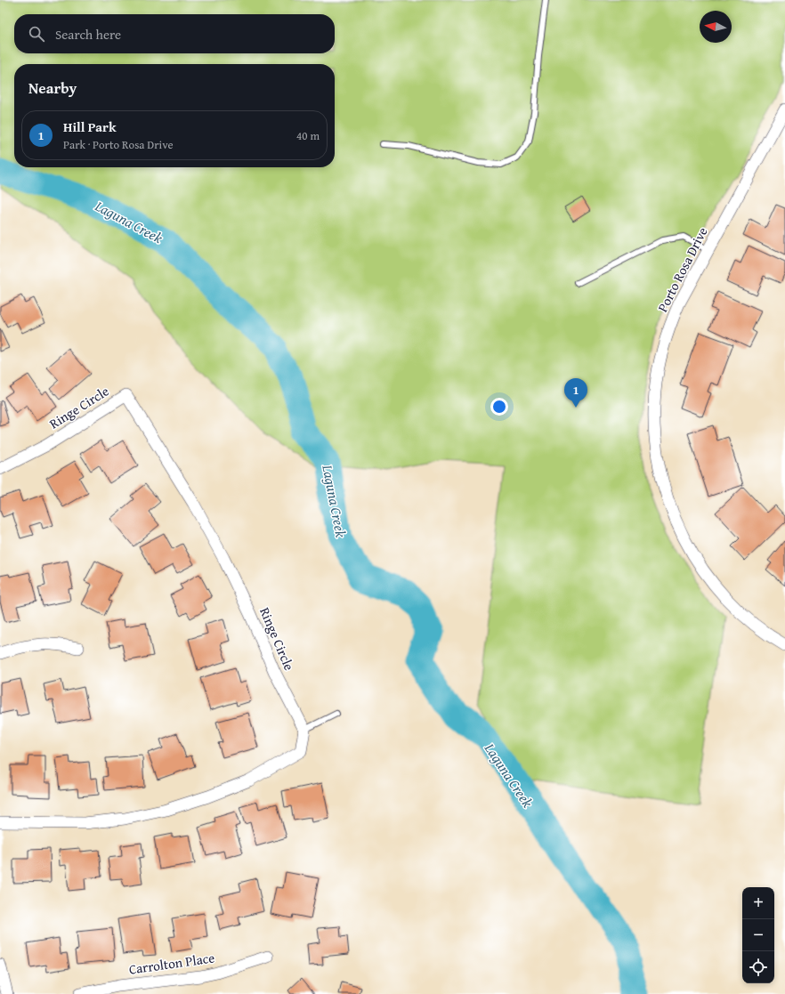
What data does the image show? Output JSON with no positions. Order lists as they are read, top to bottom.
{
  "streets": {
    "street": ["Porto Rosa Drive", "Ringe Circle", "Carrolton Place"]
  },
  "water": ["Laguna Creek"],
  "north": "left",
  "page": {
    "search": "Search here",
    "heading": "Nearby",
    "list": [
      {
        "mark": "1",
        "name": "Hill Park",
        "note": "Park · Porto Rosa Drive",
        "value": "40 m"
      }
    ],
    "pins": "1",
    "map_buttons": ["+", "−"]
  }
}
